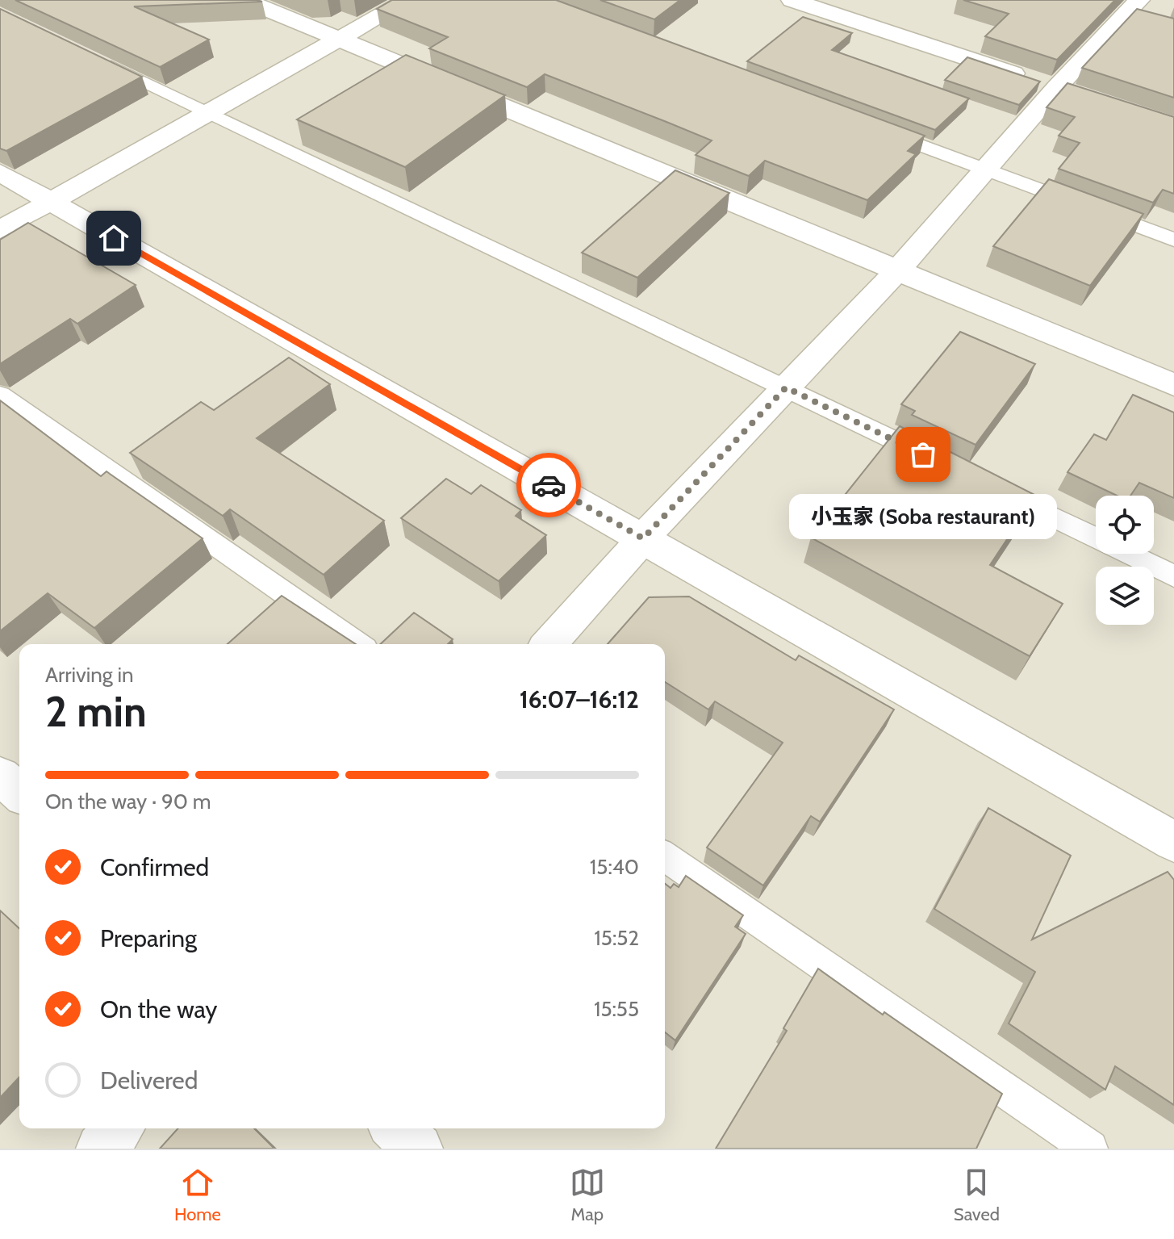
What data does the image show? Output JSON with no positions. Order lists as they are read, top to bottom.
{
  "places": ["小玉家 (Soba restaurant)"],
  "page": {
    "bubble": "小玉家 (Soba restaurant)",
    "heading": ["2 min", "Arriving in", "16:07–16:12"],
    "bar": "On the way · 90 m",
    "list": [
      ["Confirmed", "15:40"],
      ["Preparing", "15:52"],
      ["On the way", "15:55"],
      "Delivered"
    ],
    "tabs": ["Home", "Map", "Saved"]
  }
}
